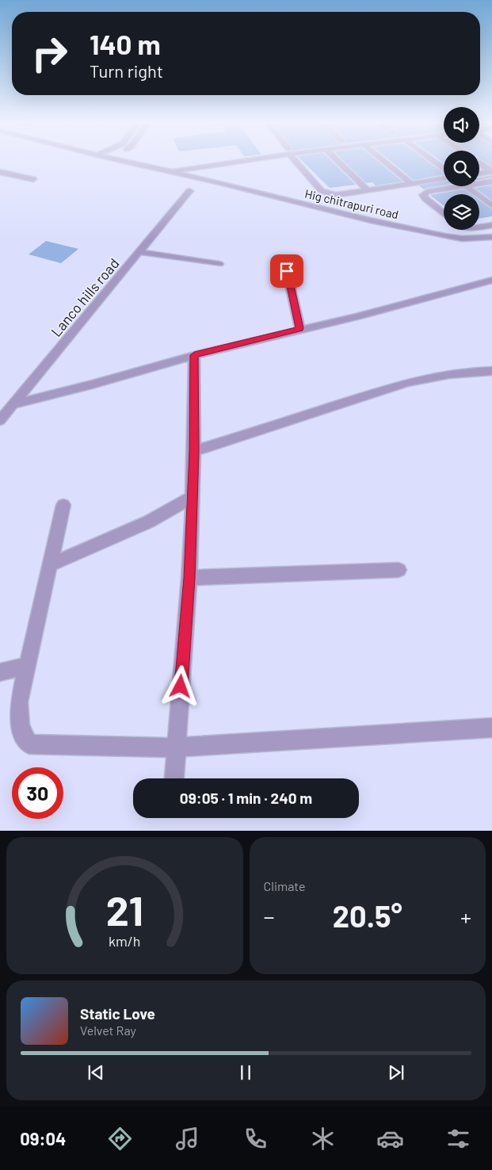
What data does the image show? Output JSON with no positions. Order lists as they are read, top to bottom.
{
  "streets": {
    "street": ["Hig chitrapuri road", "Lanco hills road"]
  },
  "page": {
    "turn": ["140 m", "Turn right"],
    "limit": "30",
    "trip": "09:05 · 1 min · 240 m",
    "tile": "Climate",
    "heat": ["−", "20.5°", "+"],
    "song": ["Static Love", "Velvet Ray"],
    "tabs": "09:04",
    "gauge": ["21", "km/h"]
  }
}
